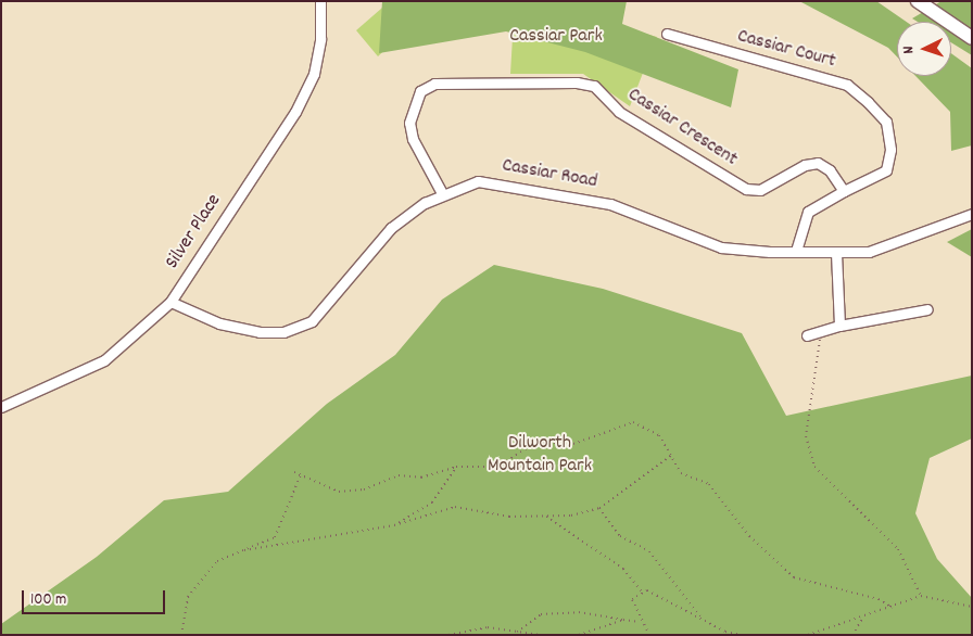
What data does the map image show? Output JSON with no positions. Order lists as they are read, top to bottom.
{
  "streets": {
    "street": [
      "Cassiar Court",
      "Cassiar Crescent",
      "Cassiar Road",
      "Silver Place"
    ]
  },
  "crossings": [
    ["Cassiar Court", "Cassiar Crescent"],
    ["Cassiar Crescent", "Cassiar Road"],
    ["Cassiar Road", "Silver Place"]
  ],
  "parks": ["Cassiar Park", "Dilworth Mountain Park"],
  "scale_bar": "100 m",
  "north": "left"
}
